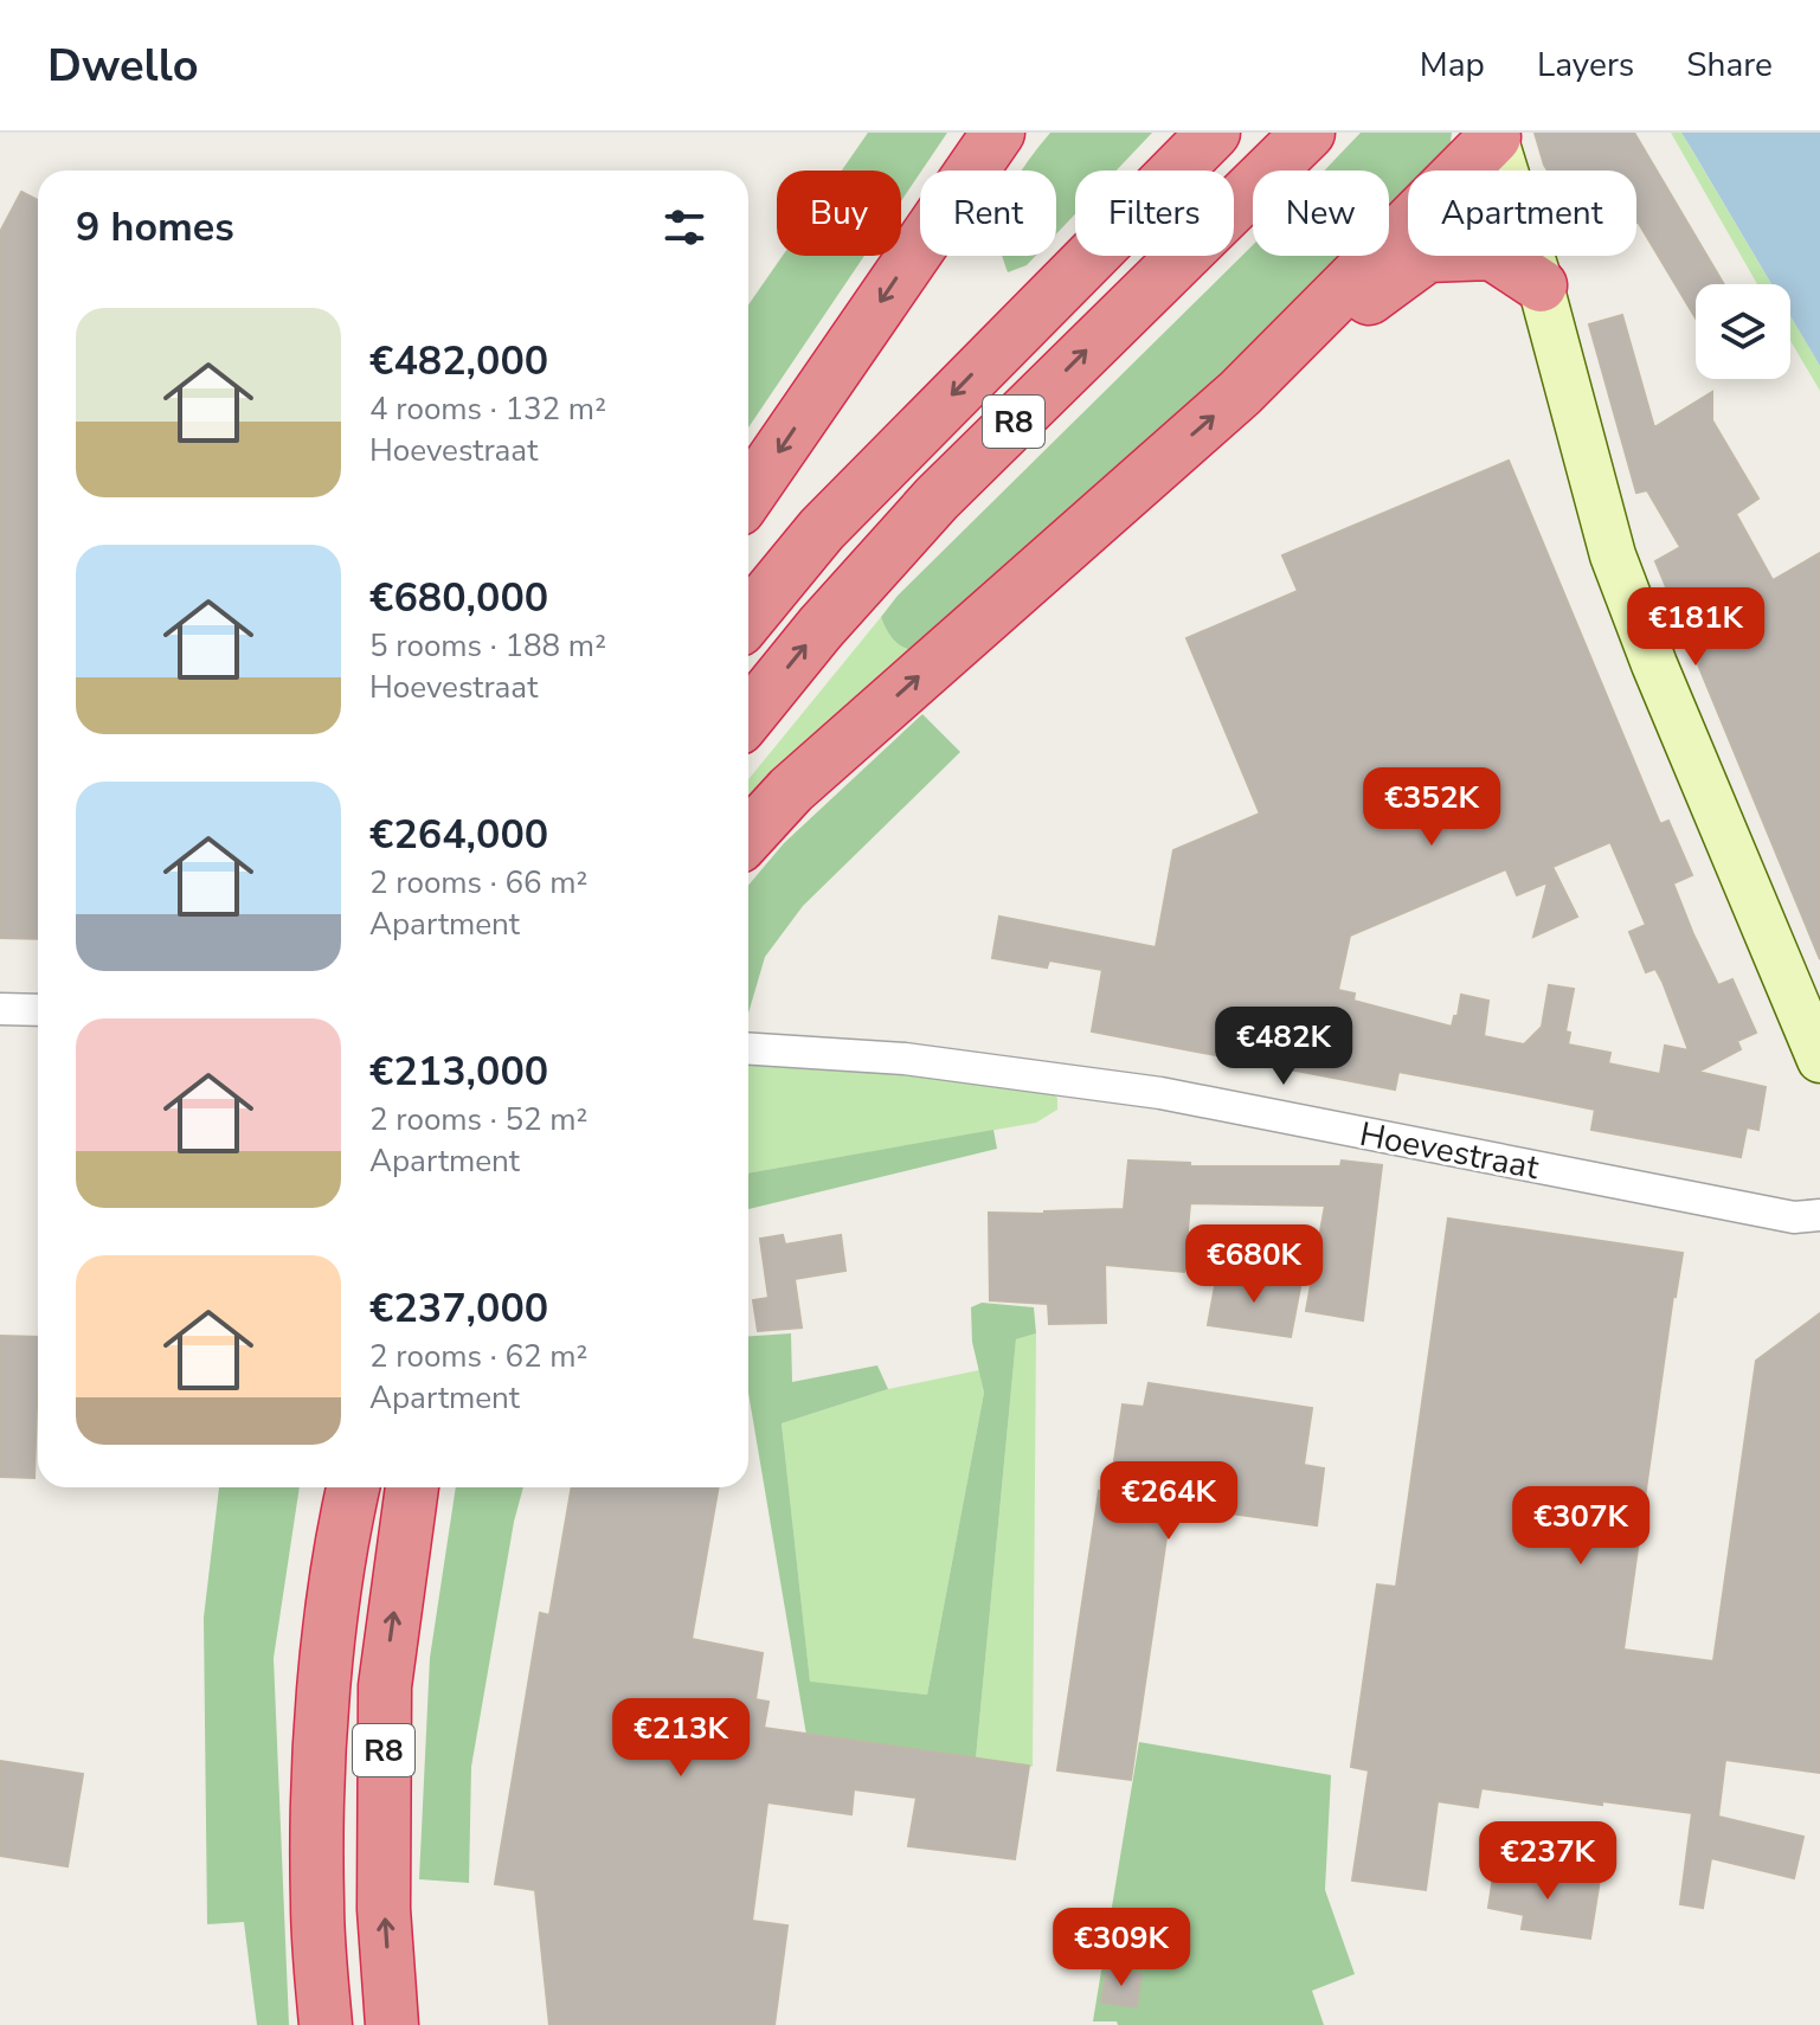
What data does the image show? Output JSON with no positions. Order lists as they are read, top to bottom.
{
  "streets": {
    "highway": ["R8"],
    "street": ["Hoevestraat"]
  },
  "page": {
    "header": "Dwello",
    "nav": ["Map", "Layers", "Share"],
    "chip": [
      "Buy",
      "Rent",
      "Filters",
      "New",
      "Apartment"
    ],
    "heading": "9 homes",
    "list": [
      {
        "name": "€482,000",
        "note": "4 rooms · 132 m² · Hoevestraat"
      },
      {
        "name": "€680,000",
        "note": "5 rooms · 188 m² · Hoevestraat"
      },
      {
        "name": "€264,000",
        "note": "2 rooms · 66 m² · Apartment"
      },
      {
        "name": "€213,000",
        "note": "2 rooms · 52 m² · Apartment"
      },
      {
        "name": "€237,000",
        "note": "2 rooms · 62 m² · Apartment"
      }
    ],
    "price": [
      "€181K",
      "€352K",
      "€482K",
      "€680K",
      "€264K",
      "€307K",
      "€213K",
      "€237K",
      "€309K"
    ]
  }
}
